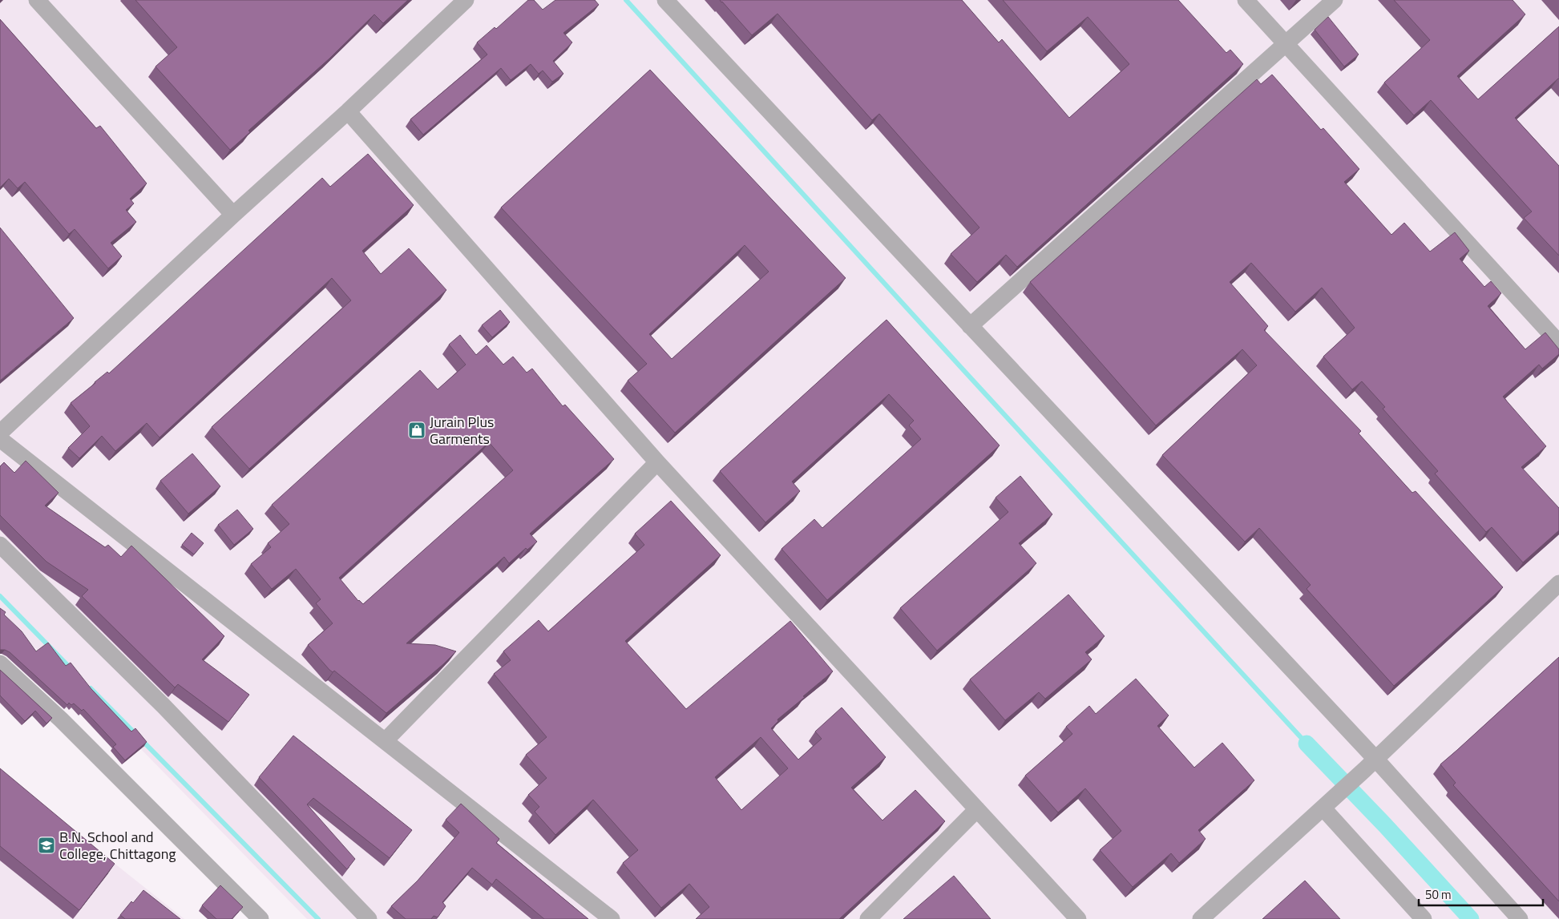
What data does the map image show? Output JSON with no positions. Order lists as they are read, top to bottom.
{
  "places": {
    "shop": ["Jurain Plus Garments"],
    "school or university": ["B.N. School and College, Chittagong"]
  },
  "scale_bar": "50 m"
}
